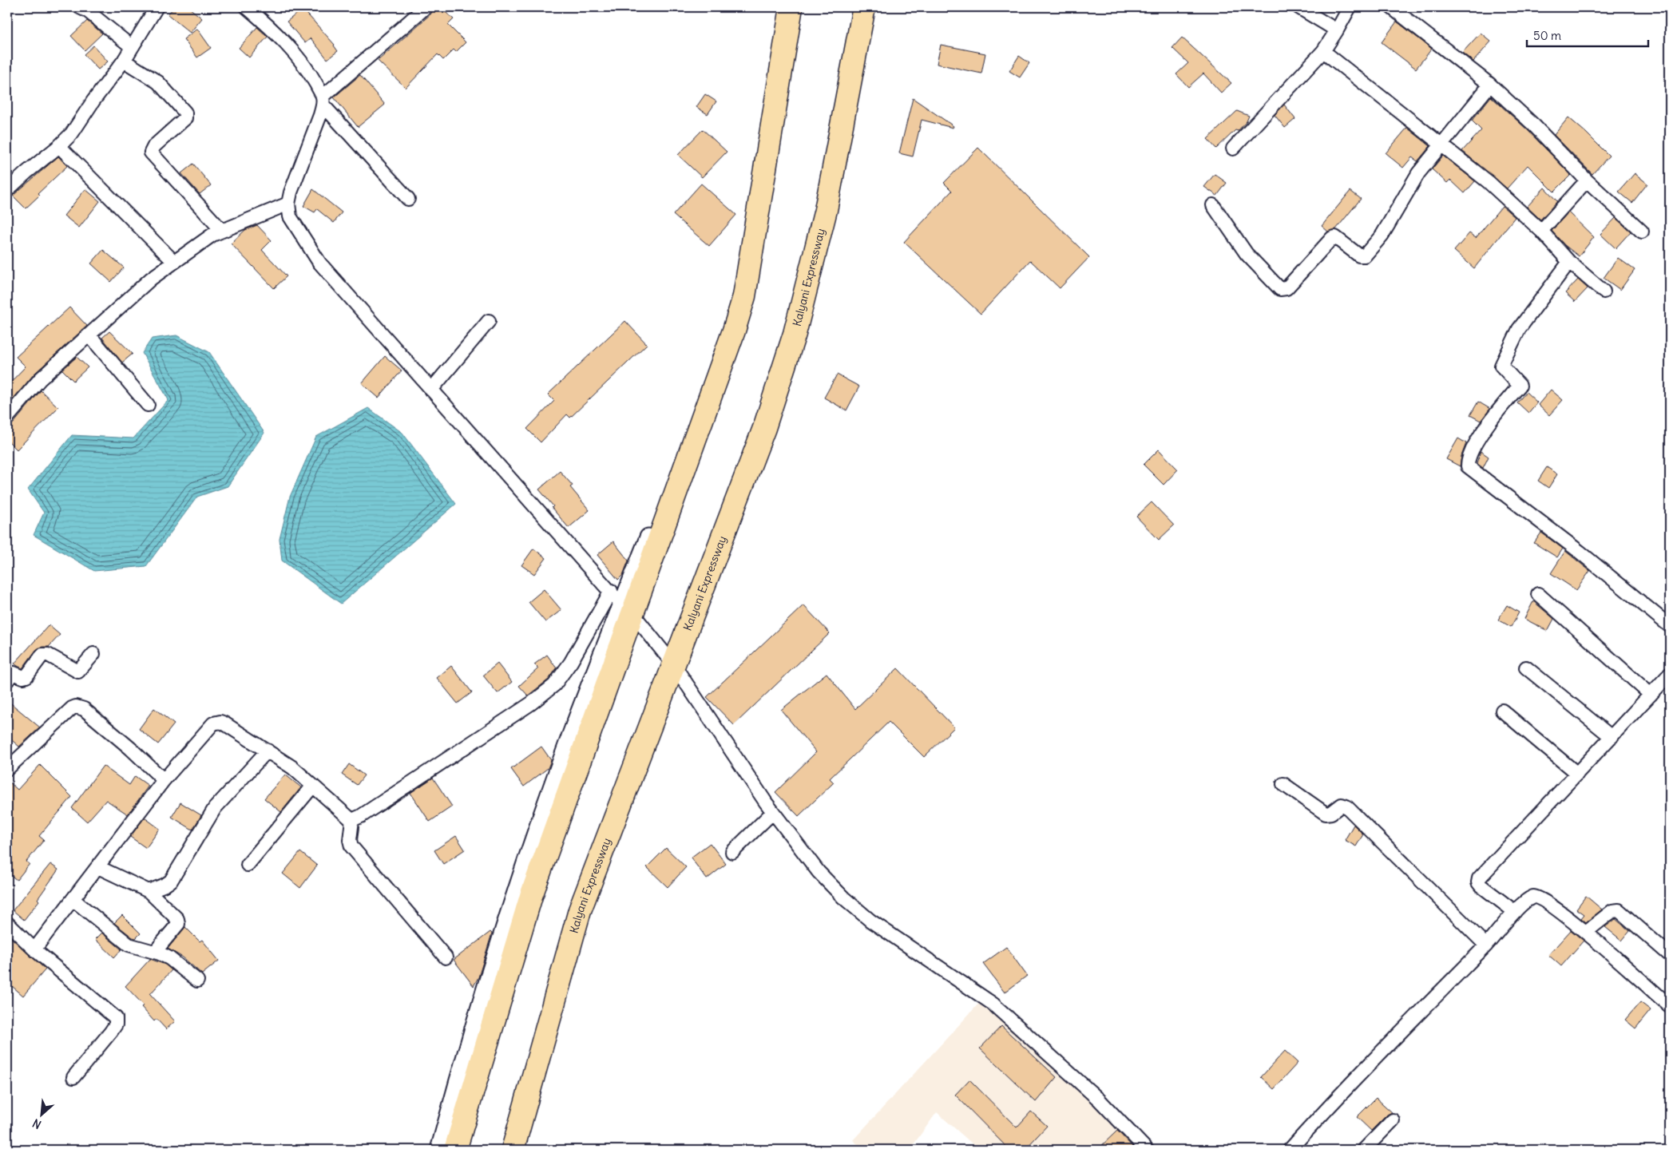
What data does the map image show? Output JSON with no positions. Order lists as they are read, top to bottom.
{
  "streets": {
    "highway": ["Kalyani Expressway"]
  },
  "scale_bar": "50 m",
  "north": "bottom left"
}
